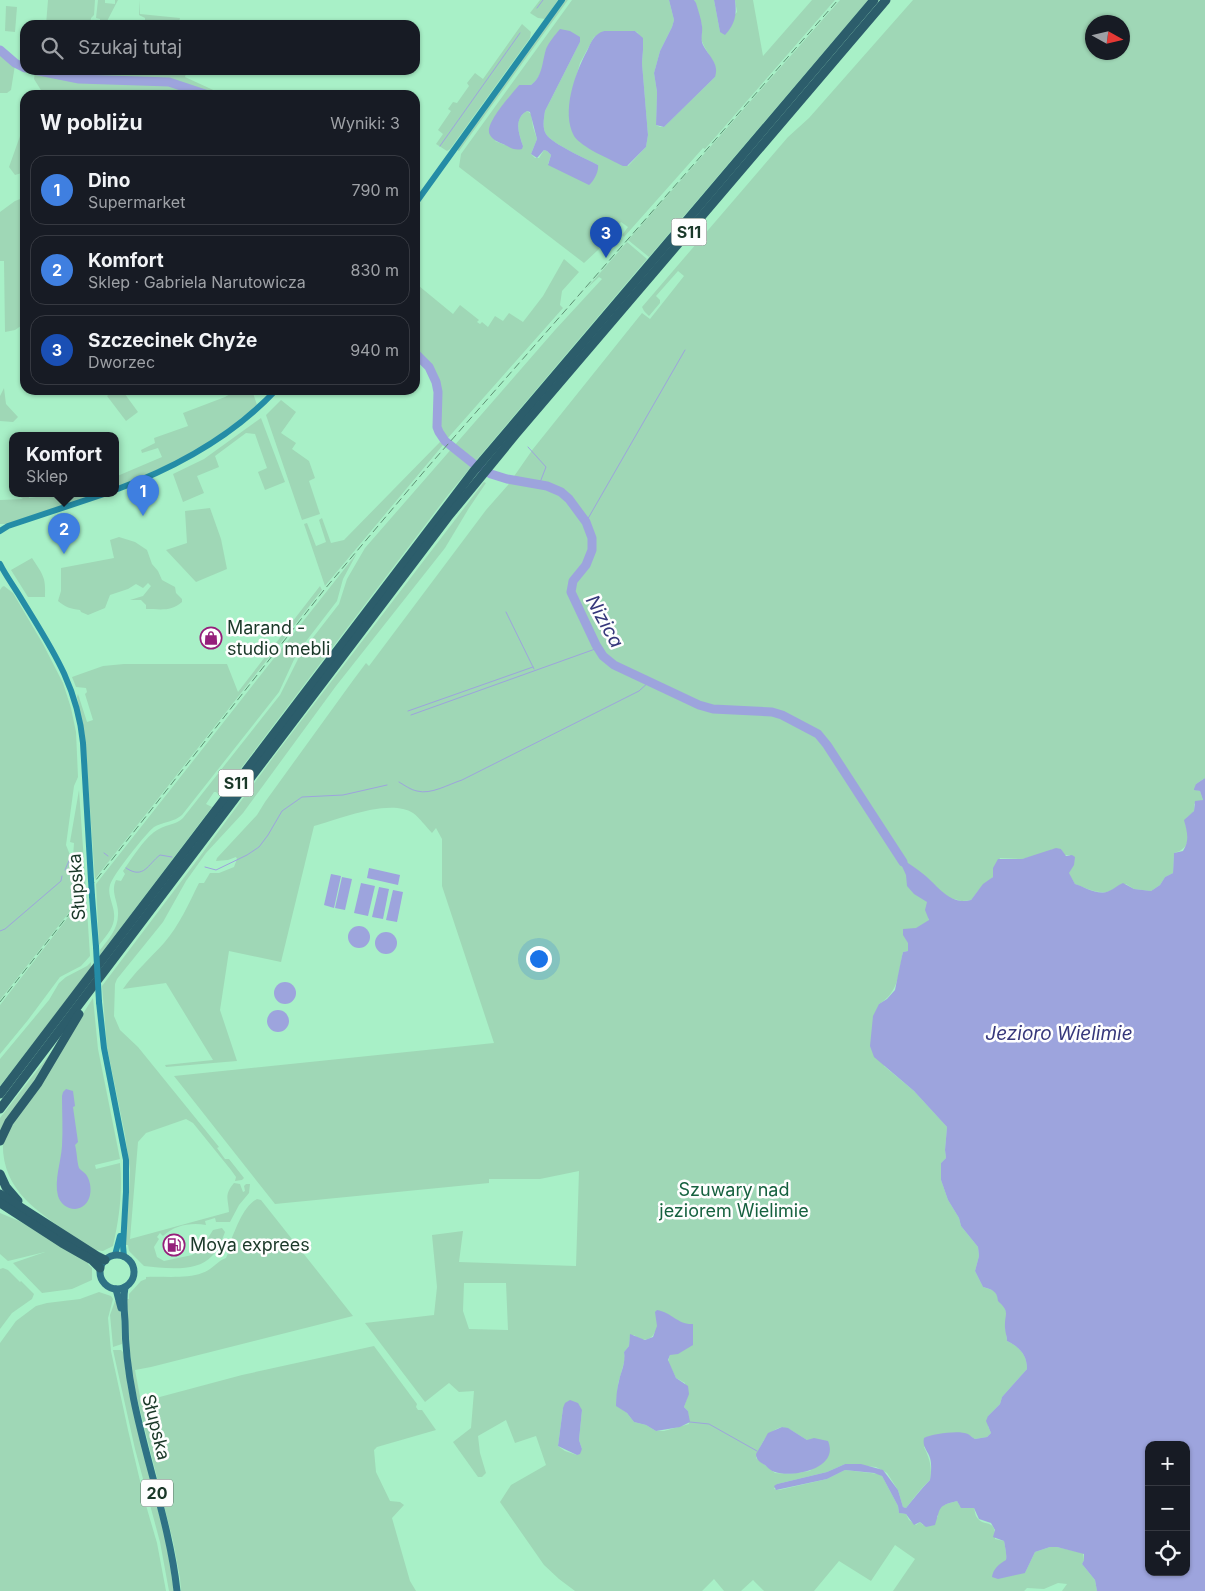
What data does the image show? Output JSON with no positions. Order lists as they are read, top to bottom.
{
  "streets": {
    "highway": ["S11"],
    "main road": ["Słupska", "20"]
  },
  "crossings": [
    ["Słupska", "20"]
  ],
  "water": ["Nizica", "Jezioro Wielimie"],
  "parks": ["Szuwary nad jeziorem Wielimie"],
  "places": {
    "shop": ["Marand - studio mebli"],
    "fuel station": ["Moya exprees"]
  },
  "north": "right",
  "page": {
    "search": "Szukaj tutaj",
    "heading": ["W pobliżu", "Wyniki: 3"],
    "list": [
      {
        "mark": "1",
        "name": "Dino",
        "note": "Supermarket",
        "value": "790 m"
      },
      {
        "mark": "2",
        "name": "Komfort",
        "note": "Sklep · Gabriela Narutowicza",
        "value": "830 m"
      },
      {
        "mark": "3",
        "name": "Szczecinek Chyże",
        "note": "Dworzec",
        "value": "940 m"
      }
    ],
    "pins": ["3", "1", "2"],
    "popup": ["Komfort", "Sklep"],
    "map_buttons": ["+", "−"]
  }
}
